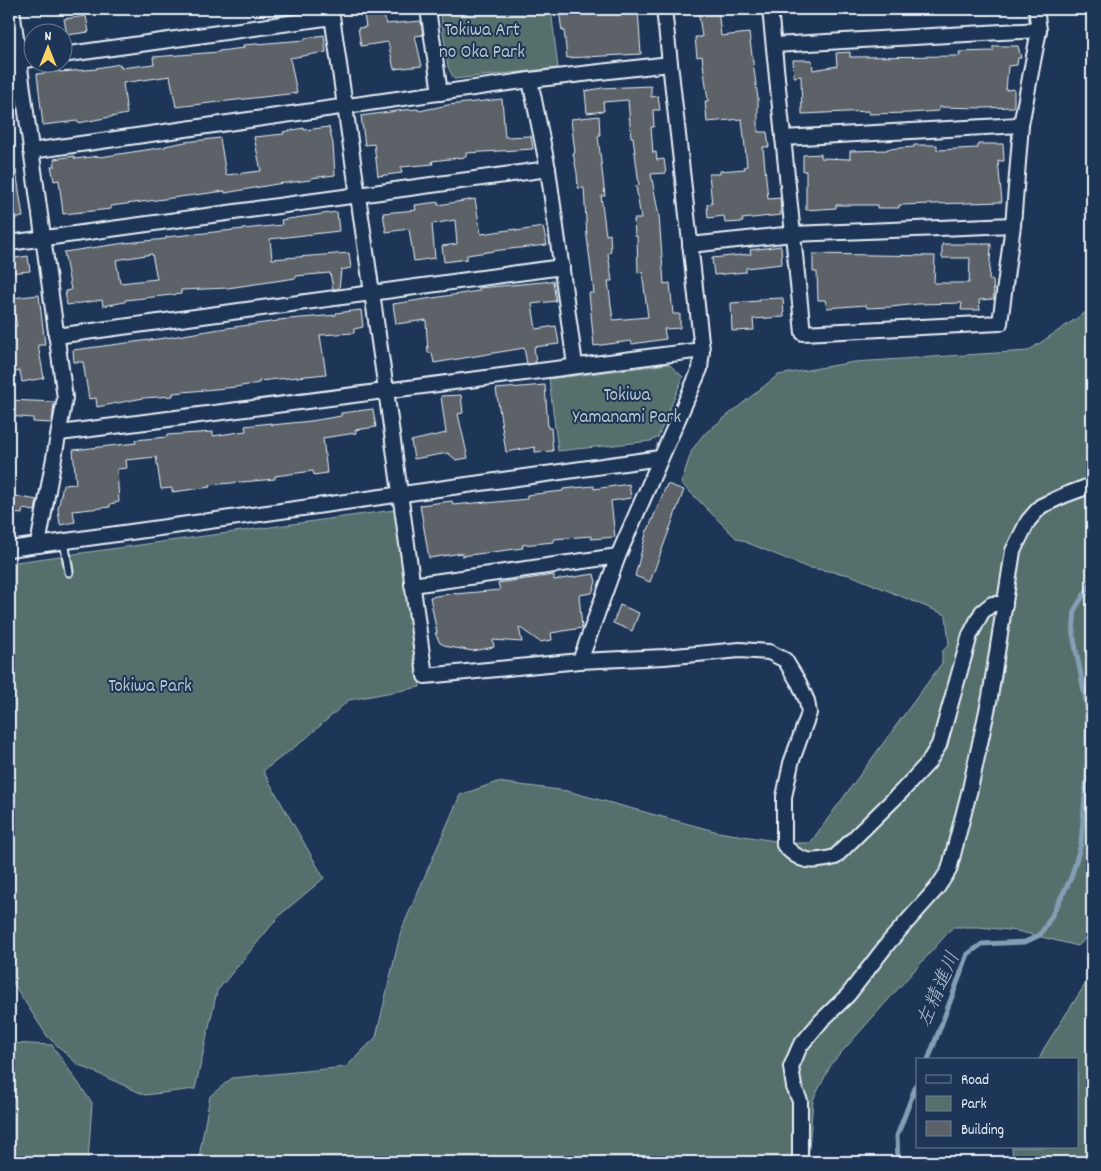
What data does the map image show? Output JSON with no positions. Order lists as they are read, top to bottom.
{
  "water": ["左精進川"],
  "parks": ["Tokiwa Art no Oka Park", "Tokiwa Yamanami Park", "Tokiwa Park"],
  "legend": ["Road", "Park", "Building"],
  "north": "top"
}
